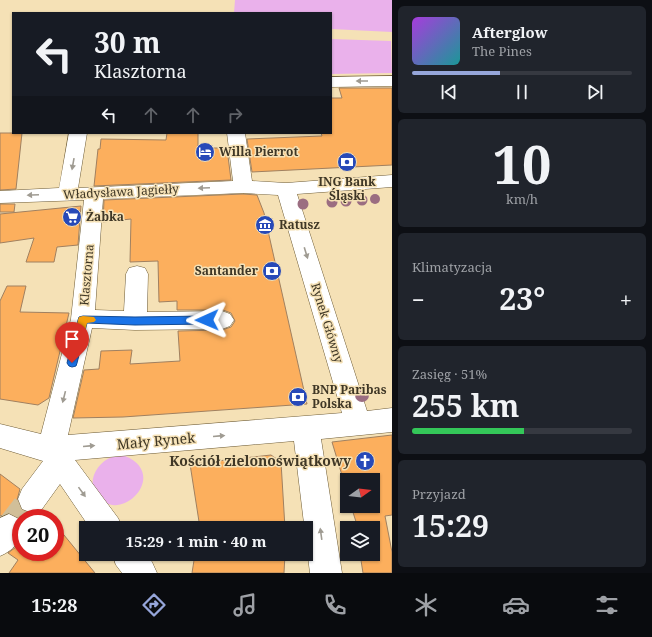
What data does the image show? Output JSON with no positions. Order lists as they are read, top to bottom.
{
  "streets": {
    "street": [
      "Władysława Jagiełły",
      "Klasztorna",
      "Rynek Główny",
      "Mały Rynek"
    ]
  },
  "crossings": [
    ["Władysława Jagiełły", "Klasztorna"],
    ["Klasztorna", "Mały Rynek"],
    ["Rynek Główny", "Mały Rynek"]
  ],
  "one_way": ["Klasztorna", "Rynek Główny"],
  "places": {
    "hotel": ["Willa Pierrot"],
    "bank": ["ING Bank Śląski", "Santander", "BNP Paribas Polska"],
    "supermarket": ["Żabka"],
    "museum": ["Ratusz"],
    "church": ["Kościół zielonoświątkowy"]
  },
  "north": "right",
  "page": {
    "turn": ["30 m", "Klasztorna"],
    "song": ["Afterglow", "The Pines"],
    "tile": [
      ["10", "km/h"],
      "Klimatyzacja",
      ["Zasięg · 51%", "255 km"],
      ["Przyjazd", "15:29"]
    ],
    "heat": ["−", "23°", "+"],
    "limit": "20",
    "trip": "15:29 · 1 min · 40 m",
    "tabs": "15:28"
  }
}
